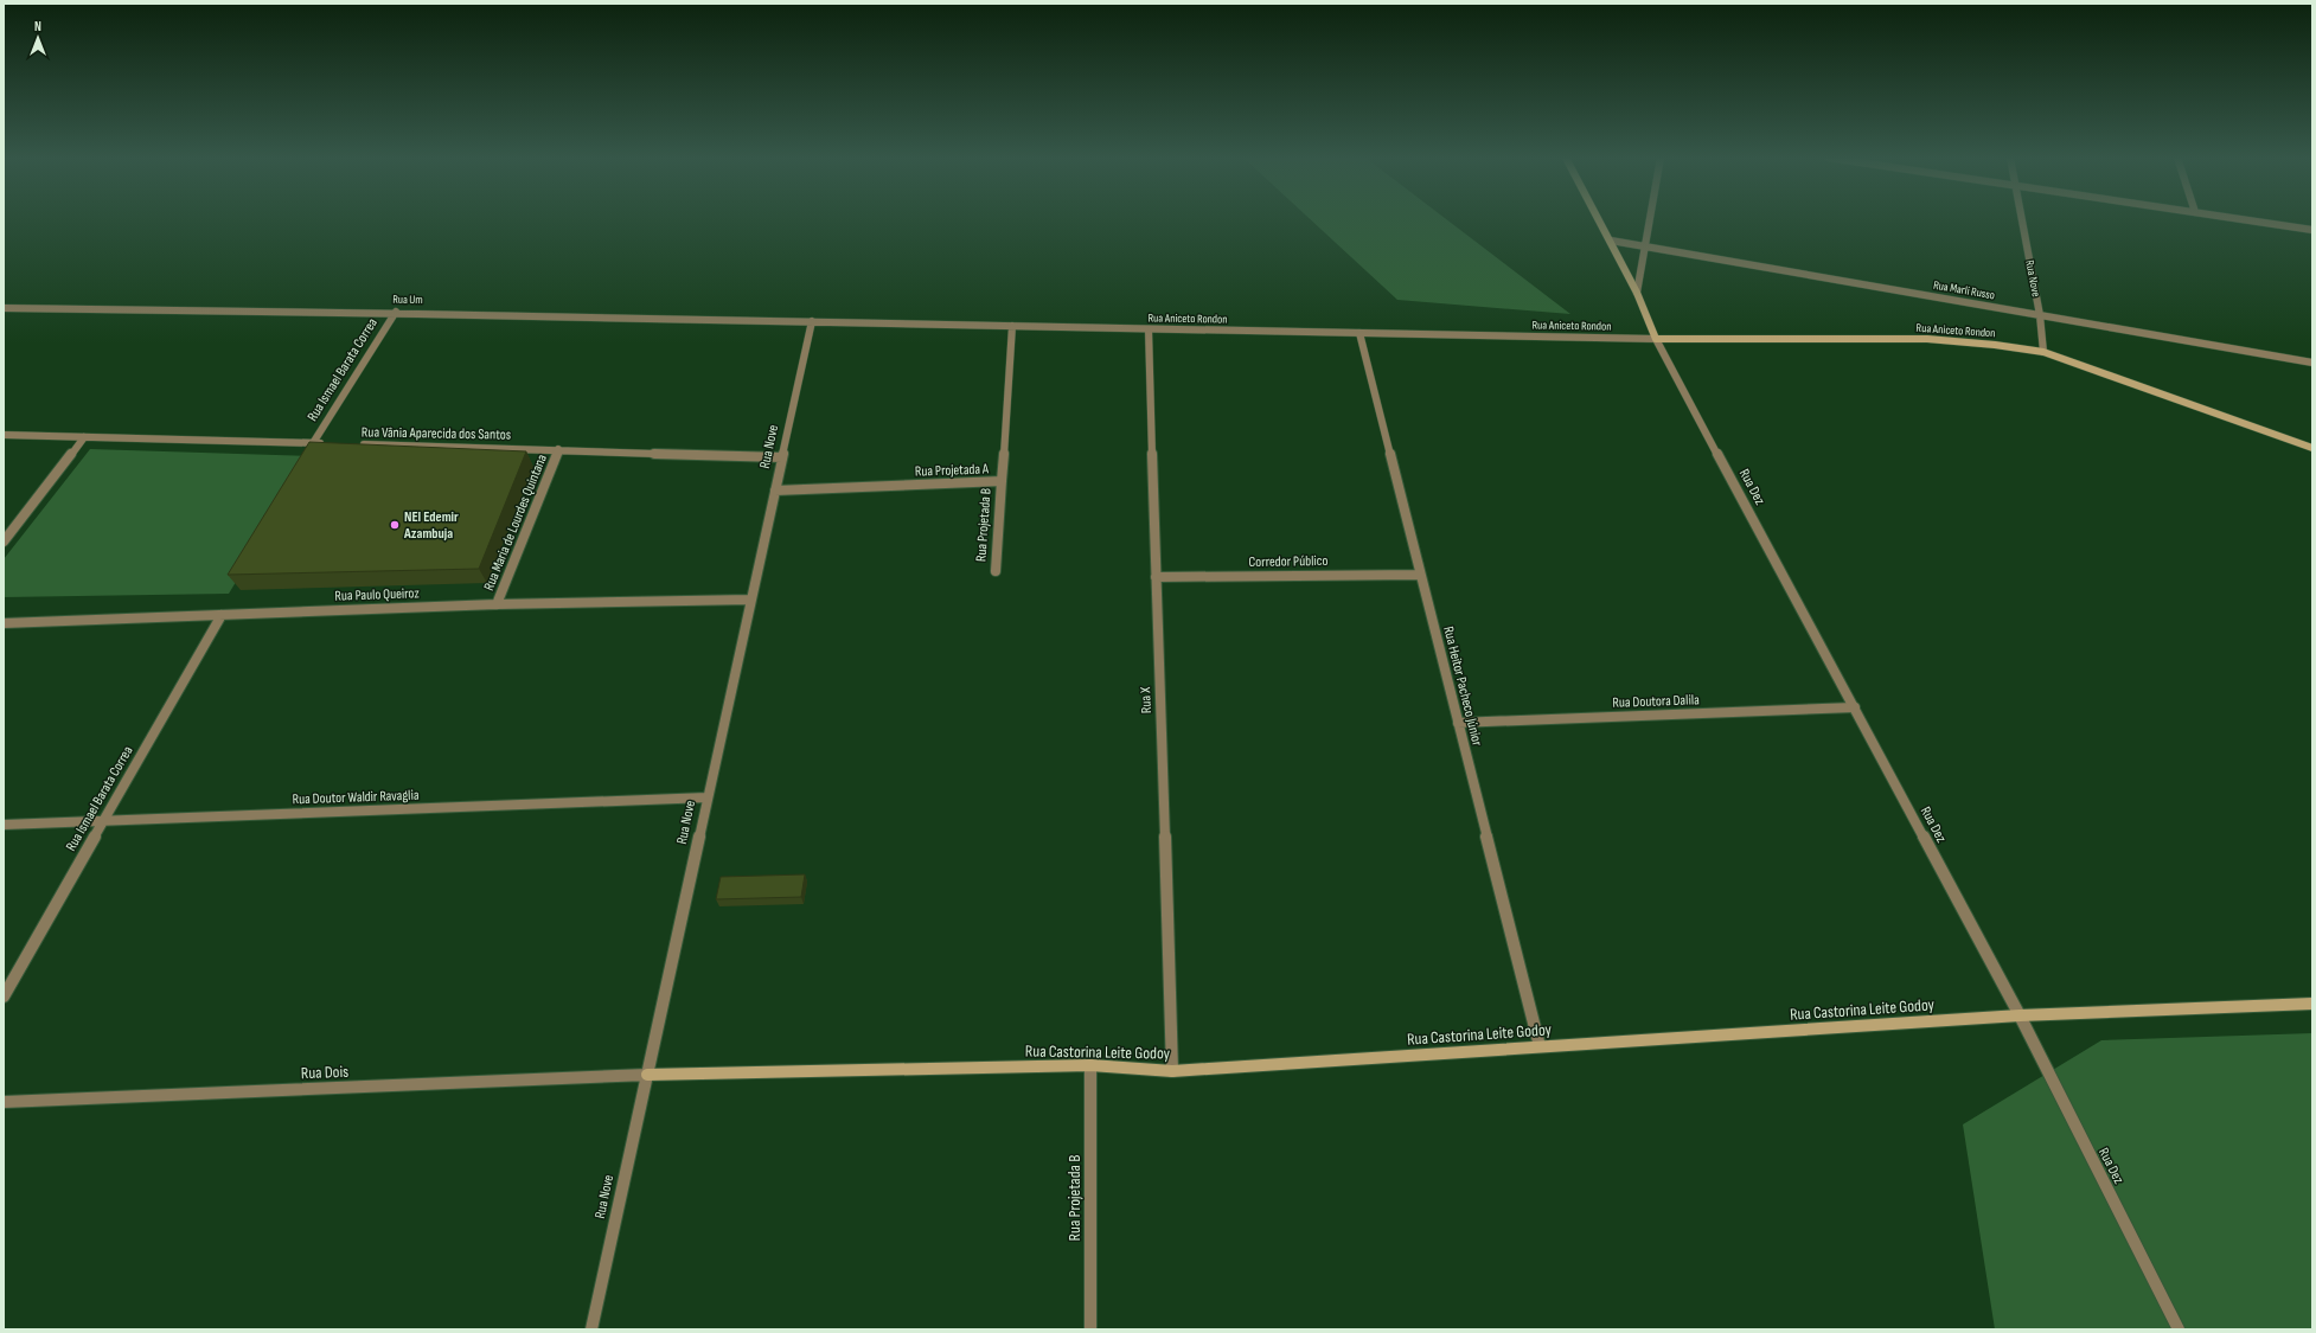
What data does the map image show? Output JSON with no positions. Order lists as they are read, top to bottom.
{
  "streets": {
    "street": [
      "Rua Nove",
      "Rua Marli Russo",
      "Rua Um",
      "Rua Aniceto Rondon",
      "Rua Ismael Barata Correa",
      "Rua Vânia Aparecida dos Santos",
      "Rua Projetada A",
      "Rua Dez",
      "Rua Maria de Lourdes Quintana",
      "Rua Projetada B",
      "Corredor Público",
      "Rua Paulo Queiroz",
      "Rua Heitor Pacheco Júnior",
      "Rua X",
      "Rua Doutora Dalila",
      "Rua Doutor Waldir Ravaglia",
      "Rua Castorina Leite Godoy",
      "Rua Dois"
    ]
  },
  "crossings": [
    ["Rua Nove", "Rua Marli Russo"],
    ["Rua Nove", "Rua Um"],
    ["Rua Nove", "Rua Aniceto Rondon"],
    ["Rua Nove", "Rua Vânia Aparecida dos Santos"],
    ["Rua Nove", "Rua Projetada A"],
    ["Rua Nove", "Rua Paulo Queiroz"],
    ["Rua Nove", "Rua Doutor Waldir Ravaglia"],
    ["Rua Nove", "Rua Castorina Leite Godoy"],
    ["Rua Nove", "Rua Dois"],
    ["Rua Um", "Rua Aniceto Rondon"],
    ["Rua Um", "Rua Ismael Barata Correa"],
    ["Rua Aniceto Rondon", "Rua Projetada A"],
    ["Rua Aniceto Rondon", "Rua Dez"],
    ["Rua Aniceto Rondon", "Rua Heitor Pacheco Júnior"],
    ["Rua Aniceto Rondon", "Rua X"],
    ["Rua Ismael Barata Correa", "Rua Paulo Queiroz"],
    ["Rua Ismael Barata Correa", "Rua Doutor Waldir Ravaglia"],
    ["Rua Vânia Aparecida dos Santos", "Rua Maria de Lourdes Quintana"],
    ["Rua Projetada A", "Rua Projetada B"],
    ["Rua Dez", "Rua Doutora Dalila"],
    ["Rua Dez", "Rua Castorina Leite Godoy"],
    ["Rua Maria de Lourdes Quintana", "Rua Paulo Queiroz"],
    ["Rua Projetada B", "Rua Castorina Leite Godoy"],
    ["Corredor Público", "Rua Heitor Pacheco Júnior"],
    ["Corredor Público", "Rua X"],
    ["Rua Heitor Pacheco Júnior", "Rua Doutora Dalila"],
    ["Rua Heitor Pacheco Júnior", "Rua Castorina Leite Godoy"],
    ["Rua X", "Rua Castorina Leite Godoy"],
    ["Rua Castorina Leite Godoy", "Rua Dois"]
  ],
  "places": ["NEI Edemir Azambuja"],
  "north": "top"
}
